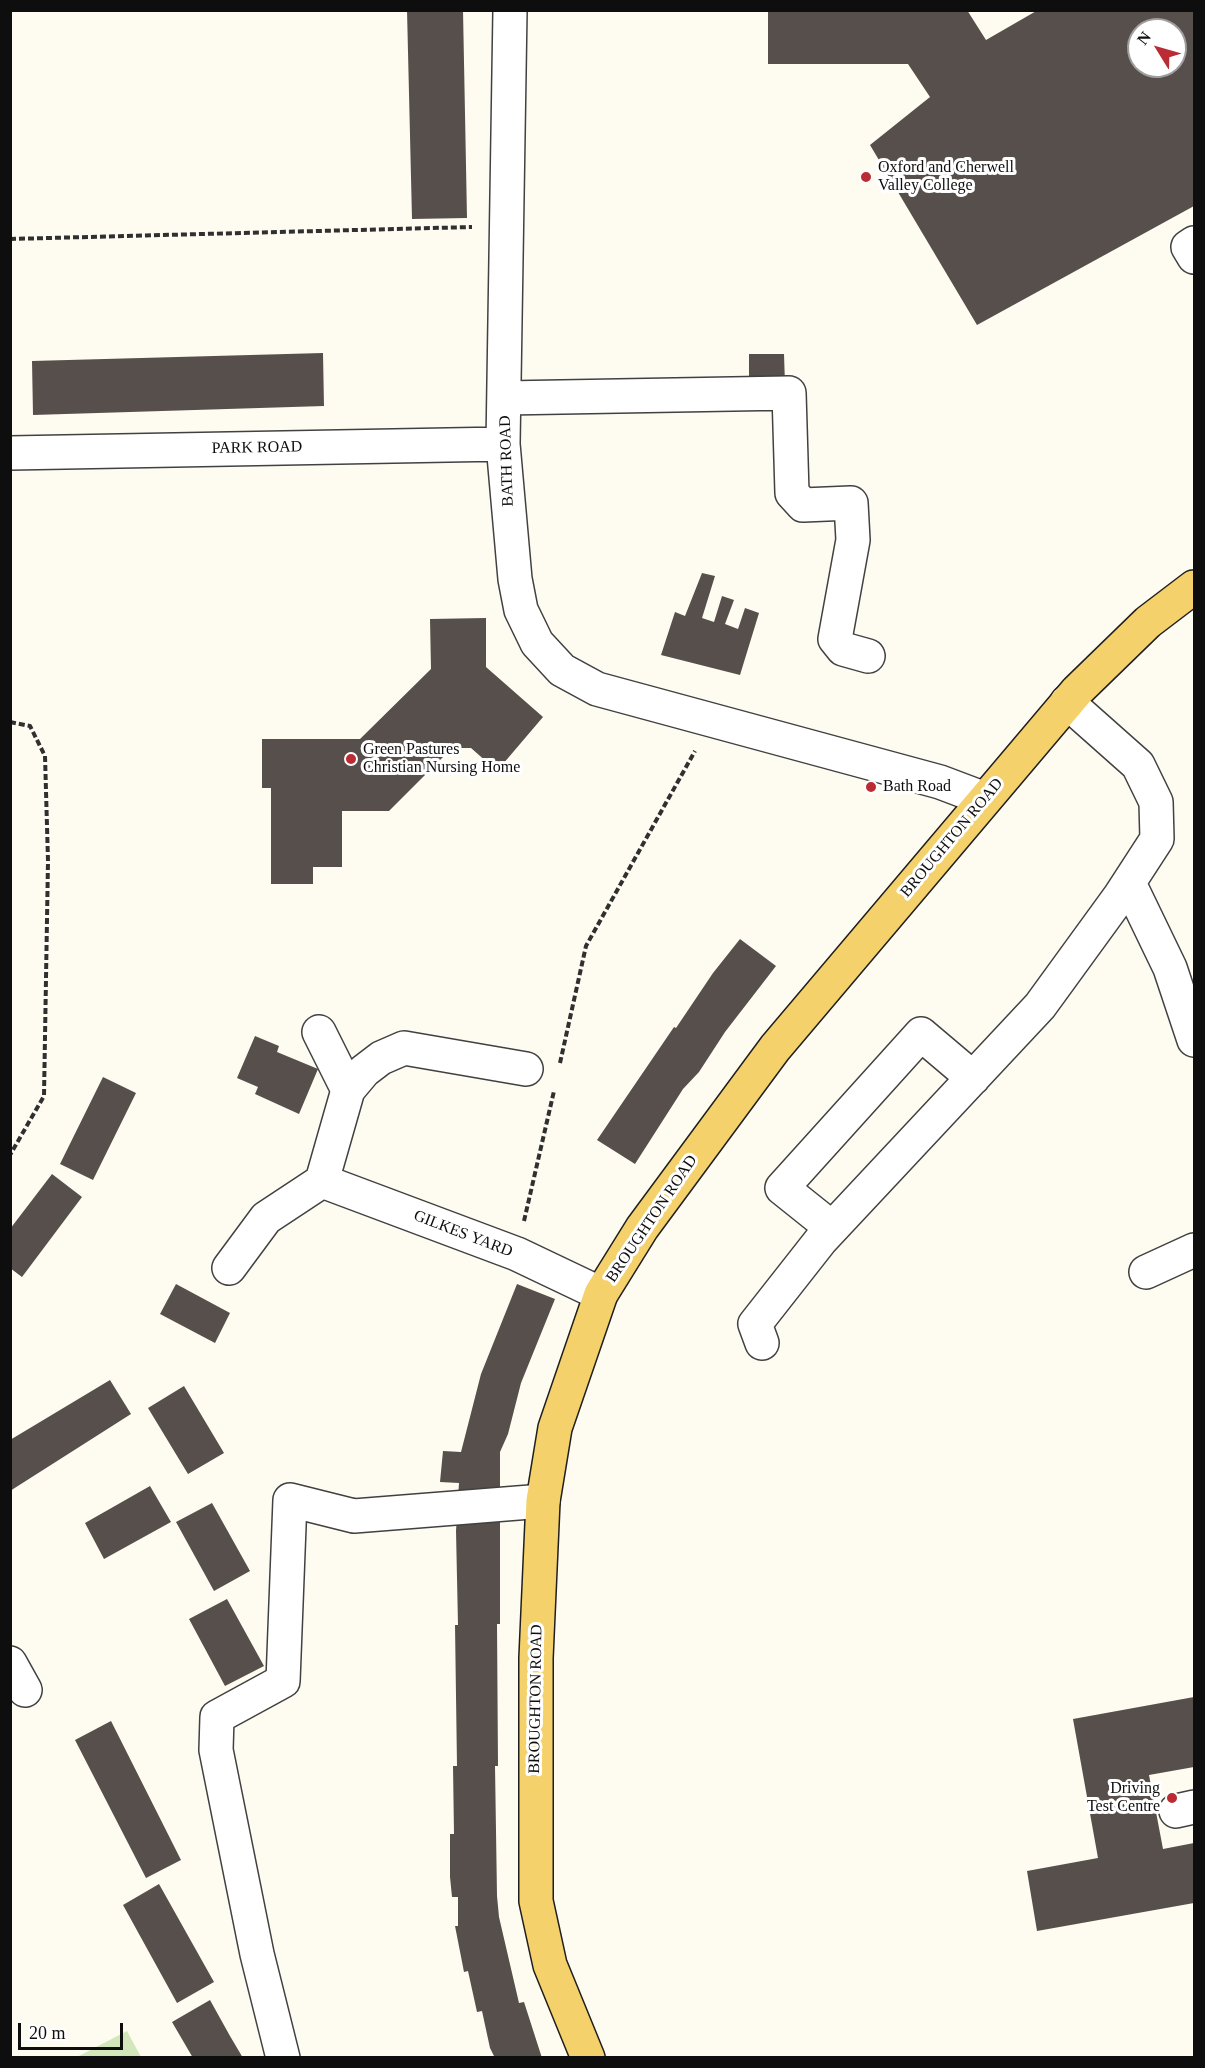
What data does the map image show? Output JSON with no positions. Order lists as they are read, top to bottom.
{
  "streets": {
    "main road": ["BROUGHTON ROAD"],
    "street": ["PARK ROAD", "BATH ROAD", "GILKES YARD"]
  },
  "crossings": [
    ["PARK ROAD", "BATH ROAD"],
    ["BATH ROAD", "BROUGHTON ROAD"],
    ["BROUGHTON ROAD", "GILKES YARD"]
  ],
  "places": [
    "Oxford and Cherwell Valley College",
    "Green Pastures Christian Nursing Home",
    "Bath Road",
    "Driving Test Centre"
  ],
  "scale_bar": "20 m",
  "north": "top left"
}
